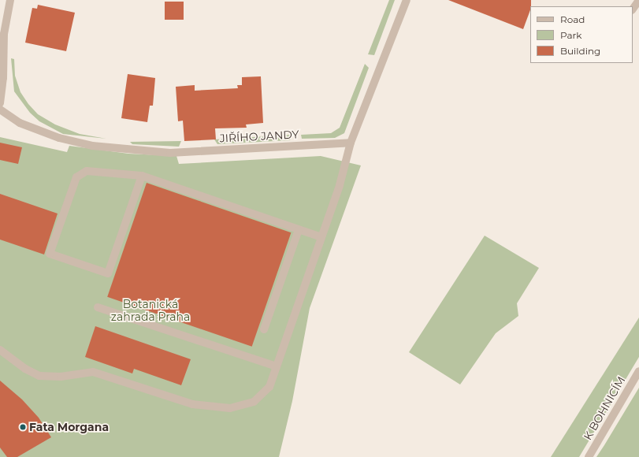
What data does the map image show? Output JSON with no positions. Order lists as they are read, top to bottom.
{
  "streets": {
    "street": ["JIŘÍHO JANDY", "K BOHNICÍM"]
  },
  "parks": ["Botanická zahrada Praha"],
  "places": ["Fata Morgana"],
  "legend": ["Road", "Park", "Building"]
}
